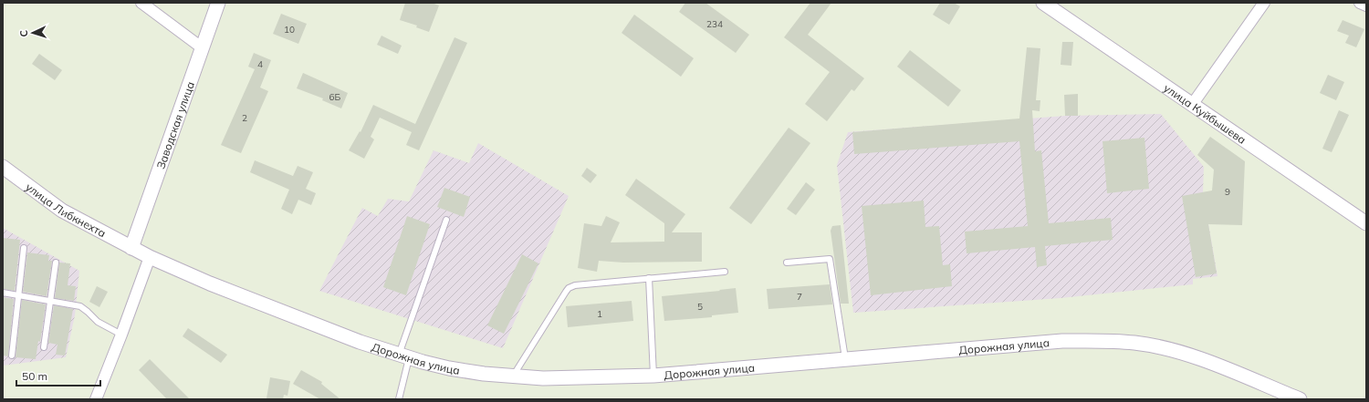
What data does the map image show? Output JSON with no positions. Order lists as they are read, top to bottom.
{
  "streets": {
    "street": [
      "улица Куйбышева",
      "Заводская улица",
      "улица Либкнехта",
      "Дорожная улица"
    ]
  },
  "crossings": [
    ["Заводская улица", "улица Либкнехта"],
    ["Заводская улица", "Дорожная улица"],
    ["улица Либкнехта", "Дорожная улица"]
  ],
  "house_numbers": [
    "234",
    "10",
    "4",
    "6Б",
    "2",
    "9",
    "7",
    "5",
    "1"
  ],
  "scale_bar": "50 m",
  "north": "left"
}
